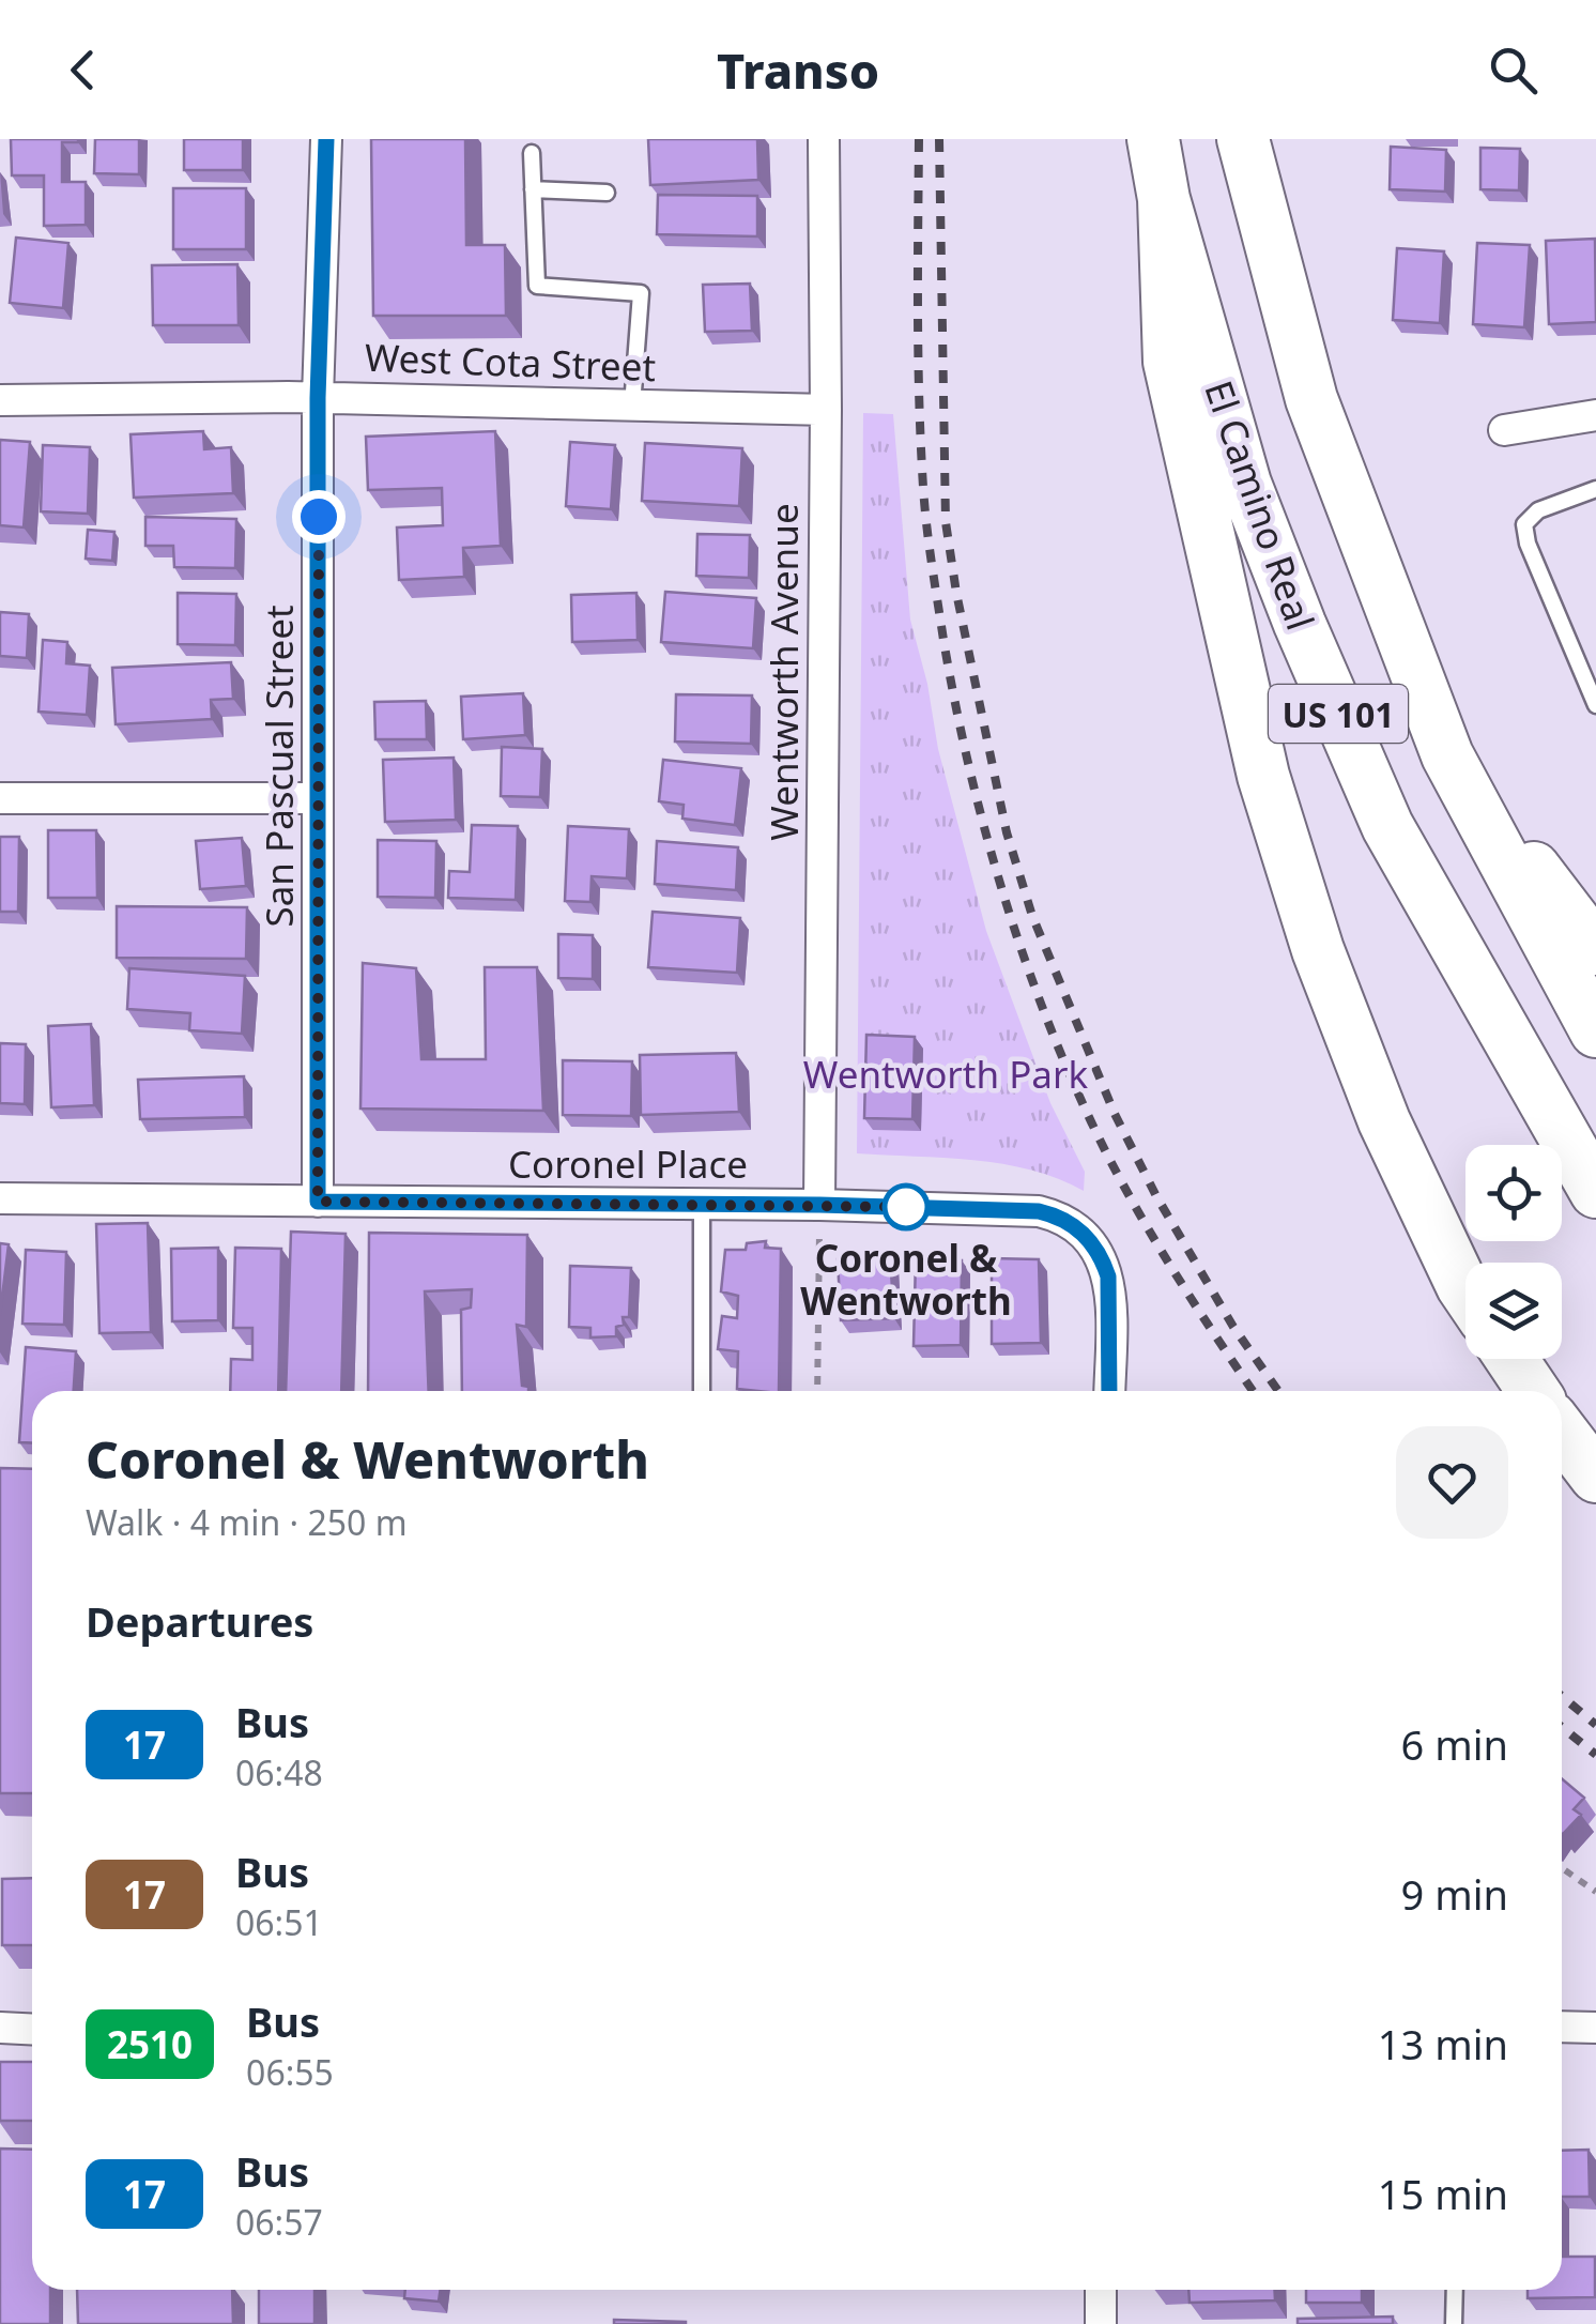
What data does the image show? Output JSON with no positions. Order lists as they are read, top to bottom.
{
  "streets": {
    "highway": ["El Camino Real", "US 101"],
    "street": [
      "West Cota Street",
      "Wentworth Avenue",
      "San Pascual Street",
      "Coronel Place"
    ]
  },
  "crossings": [
    ["West Cota Street", "Wentworth Avenue"],
    ["West Cota Street", "San Pascual Street"],
    ["Wentworth Avenue", "Coronel Place"],
    ["San Pascual Street", "Coronel Place"]
  ],
  "parks": ["Wentworth Park"],
  "places": ["Coronel & Wentworth"],
  "lines": ["bus line 17"],
  "page": {
    "header": "Transo",
    "heading": [
      ["Coronel & Wentworth", "Walk · 4 min · 250 m"],
      "Departures"
    ],
    "list": [
      {
        "mark": "17",
        "name": "Bus",
        "note": "06:48",
        "value": "6 min"
      },
      {
        "mark": "17",
        "name": "Bus",
        "note": "06:51",
        "value": "9 min"
      },
      {
        "mark": "2510",
        "name": "Bus",
        "note": "06:55",
        "value": "13 min"
      },
      {
        "mark": "17",
        "name": "Bus",
        "note": "06:57",
        "value": "15 min"
      }
    ]
  }
}
